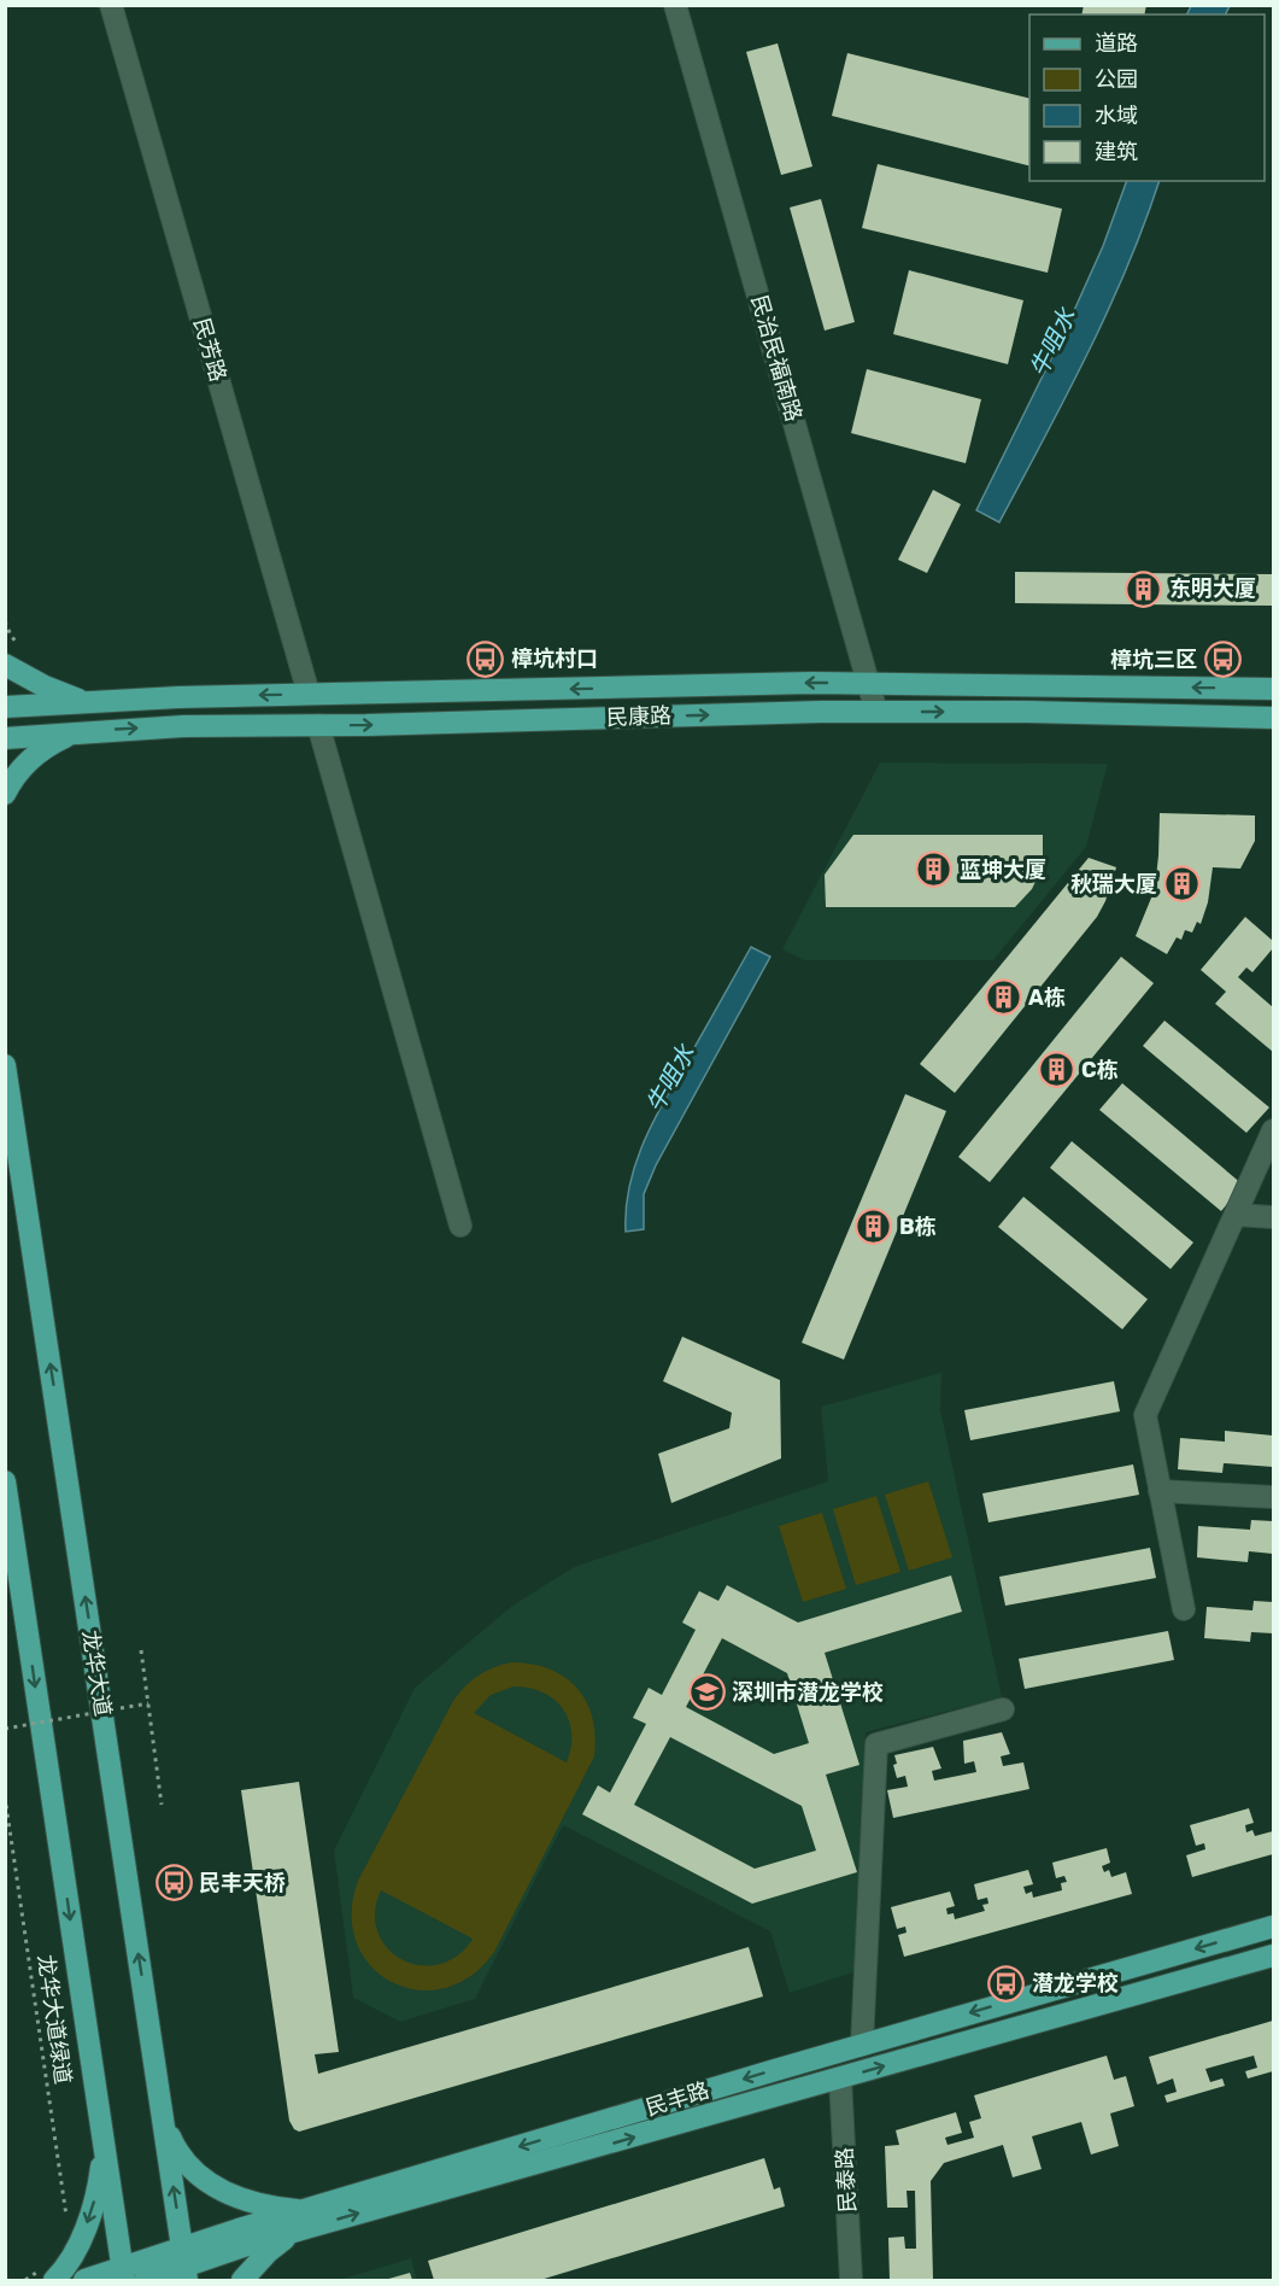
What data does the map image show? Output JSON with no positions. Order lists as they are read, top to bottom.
{
  "streets": {
    "main road": ["民康路", "龙华大道", "民丰路"],
    "street": ["民芳路", "民治民福南路", "民泰路"],
    "path": ["龙华大道绿道"]
  },
  "crossings": [
    ["民芳路", "民康路"],
    ["民治民福南路", "民康路"],
    ["龙华大道", "民丰路"],
    ["民丰路", "民泰路"]
  ],
  "water": ["牛咀水"],
  "places": {
    "building": [
      "东明大厦",
      "蓝坤大厦",
      "秋瑞大厦",
      "A栋",
      "C栋",
      "B栋"
    ],
    "bus stop": [
      "樟坑村口",
      "樟坑三区",
      "民丰天桥",
      "潜龙学校"
    ],
    "school or university": ["深圳市潜龙学校"]
  },
  "legend": [
    "道路",
    "公园",
    "水域",
    "建筑"
  ]
}
